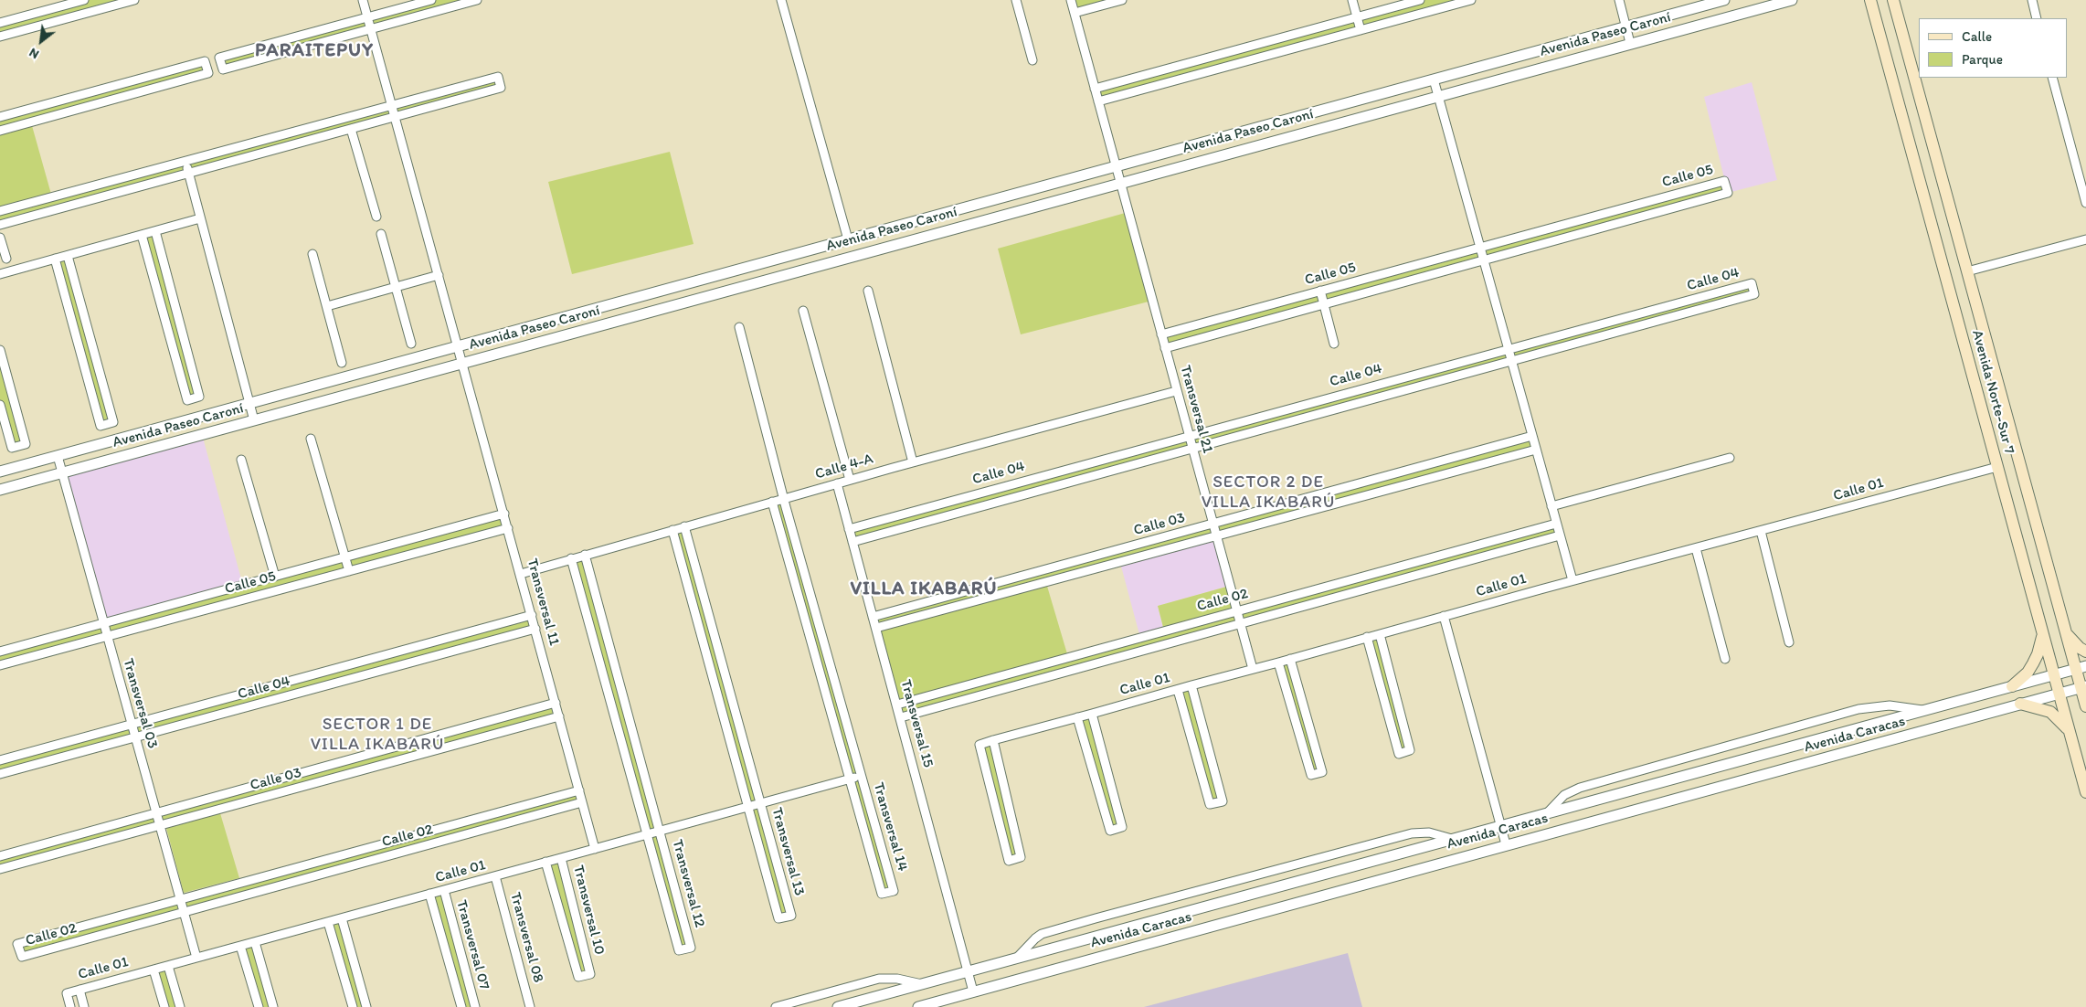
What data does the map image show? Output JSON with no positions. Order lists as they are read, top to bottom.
{
  "streets": {
    "main road": ["Avenida Norte-Sur 7"],
    "street": [
      "Avenida Paseo Caroní",
      "Calle 05",
      "Calle 04",
      "Transversal 21",
      "Calle 4-A",
      "Calle 01",
      "Calle 03",
      "Calle 02",
      "Transversal 11",
      "Transversal 03",
      "Transversal 15",
      "Avenida Caracas",
      "Transversal 14",
      "Transversal 13",
      "Transversal 12",
      "Transversal 10",
      "Transversal 08",
      "Transversal 07"
    ]
  },
  "crossings": [
    ["Avenida Paseo Caroní", "Transversal 21"],
    ["Avenida Paseo Caroní", "Transversal 11"],
    ["Avenida Paseo Caroní", "Transversal 03"],
    ["Calle 05", "Transversal 21"],
    ["Calle 05", "Transversal 11"],
    ["Calle 05", "Transversal 03"],
    ["Calle 04", "Transversal 21"],
    ["Calle 04", "Transversal 11"],
    ["Calle 04", "Transversal 03"],
    ["Calle 04", "Transversal 15"],
    ["Avenida Norte-Sur 7", "Calle 01"],
    ["Avenida Norte-Sur 7", "Avenida Caracas"],
    ["Transversal 21", "Calle 4-A"],
    ["Transversal 21", "Calle 01"],
    ["Transversal 21", "Calle 03"],
    ["Transversal 21", "Calle 02"],
    ["Calle 4-A", "Transversal 11"],
    ["Calle 4-A", "Transversal 15"],
    ["Calle 4-A", "Transversal 14"],
    ["Calle 4-A", "Transversal 13"],
    ["Calle 4-A", "Transversal 12"],
    ["Calle 01", "Transversal 11"],
    ["Calle 01", "Transversal 03"],
    ["Calle 01", "Transversal 14"],
    ["Calle 01", "Transversal 13"],
    ["Calle 01", "Transversal 12"],
    ["Calle 01", "Transversal 10"],
    ["Calle 01", "Transversal 08"],
    ["Calle 01", "Transversal 07"],
    ["Calle 03", "Transversal 11"],
    ["Calle 03", "Transversal 03"],
    ["Calle 03", "Transversal 15"],
    ["Calle 02", "Transversal 11"],
    ["Calle 02", "Transversal 03"],
    ["Calle 02", "Transversal 15"],
    ["Transversal 15", "Avenida Caracas"]
  ],
  "districts": [
    "PARAITEPUY",
    "SECTOR 2 DE VILLA IKABARÚ",
    "VILLA IKABARÚ",
    "SECTOR 1 DE VILLA IKABARÚ"
  ],
  "legend": ["Calle", "Parque"],
  "north": "bottom left"
}
